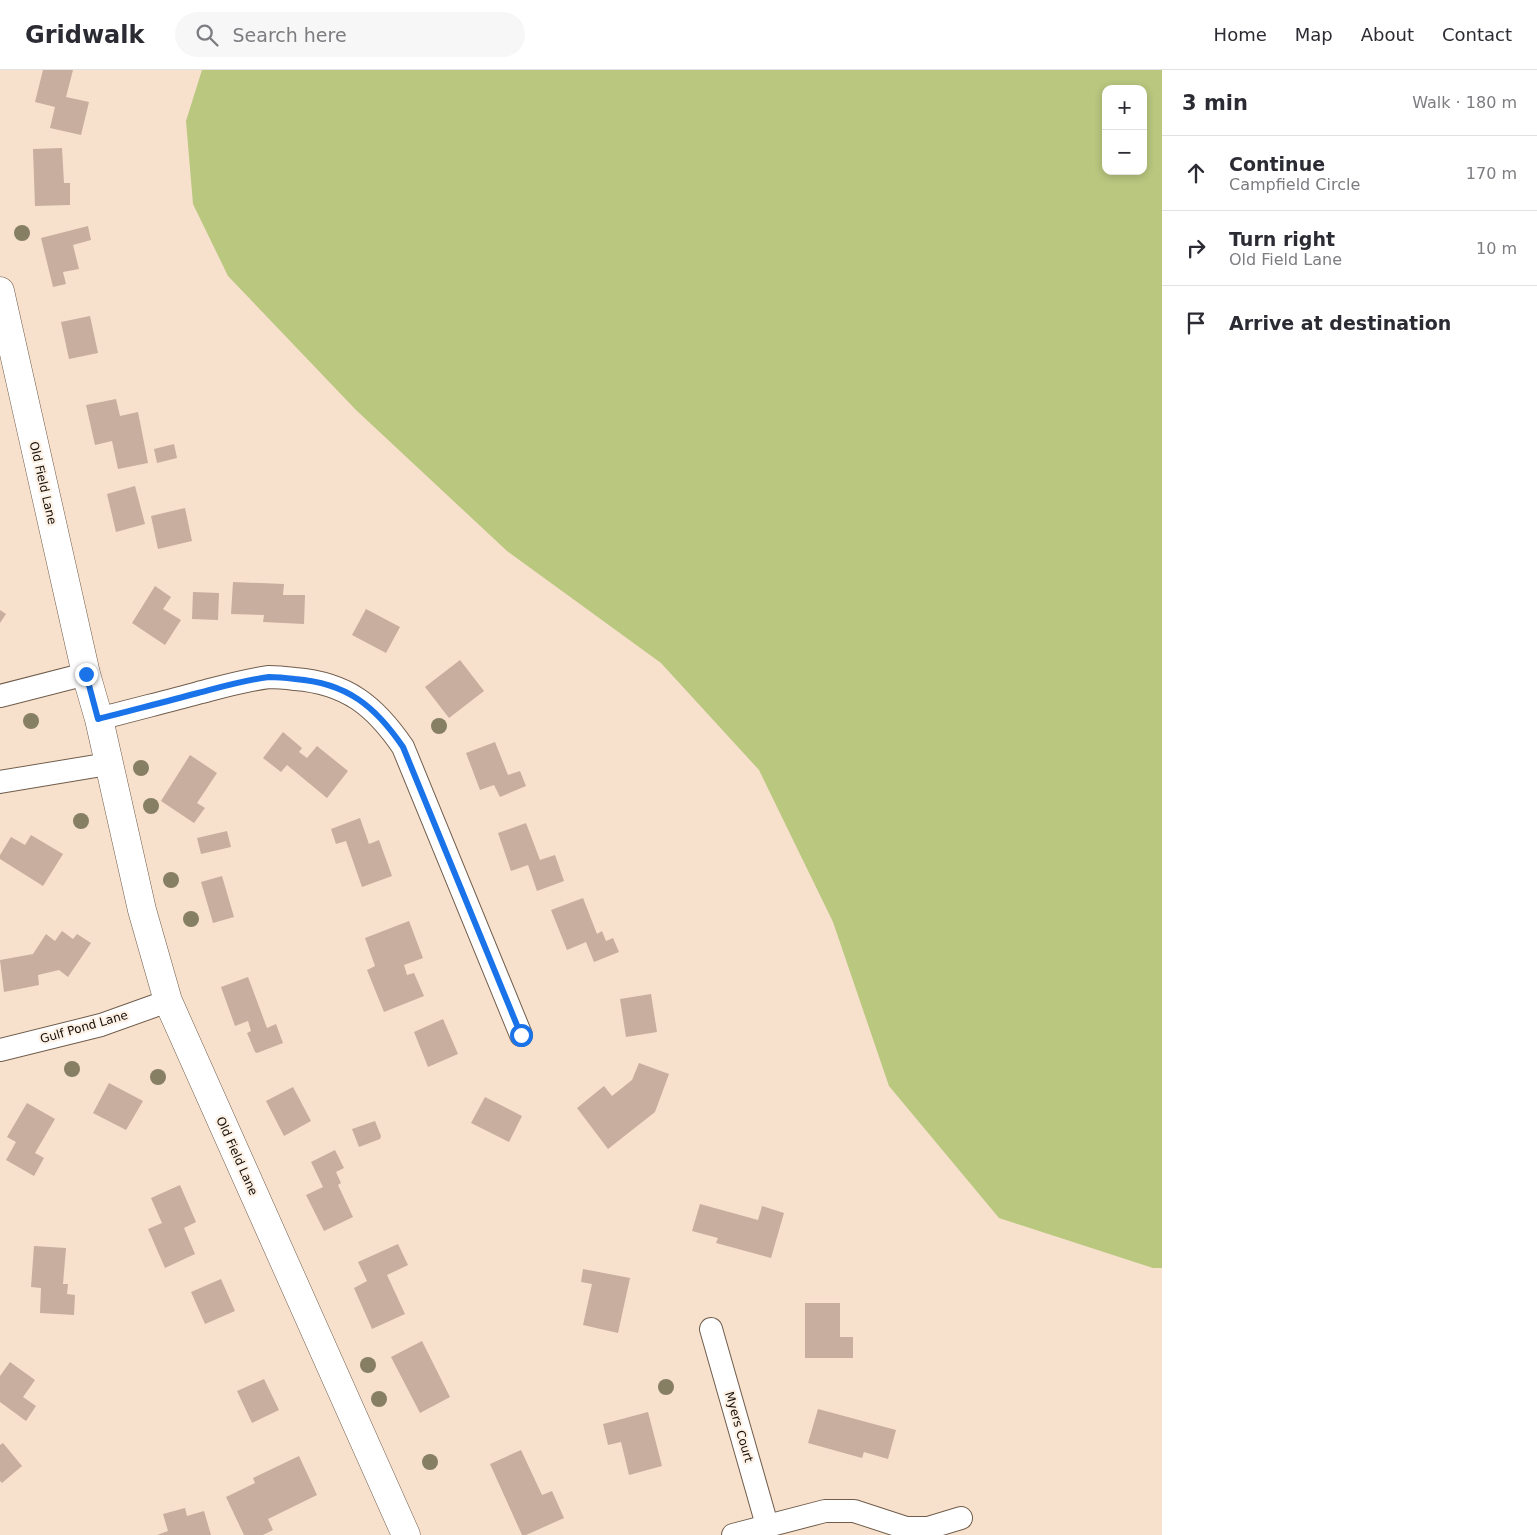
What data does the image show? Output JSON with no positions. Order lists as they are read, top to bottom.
{
  "streets": {
    "street": ["Old Field Lane", "Gulf Pond Lane", "Myers Court"]
  },
  "crossings": [
    ["Old Field Lane", "Gulf Pond Lane"]
  ],
  "page": {
    "header": "Gridwalk",
    "search": "Search here",
    "nav": [
      "Home",
      "Map",
      "About",
      "Contact"
    ],
    "heading": ["3 min", "Walk · 180 m"],
    "map_buttons": ["+", "−"],
    "list": [
      ["Continue", "Campfield Circle", "170 m"],
      ["Turn right", "Old Field Lane", "10 m"],
      "Arrive at destination"
    ]
  }
}
